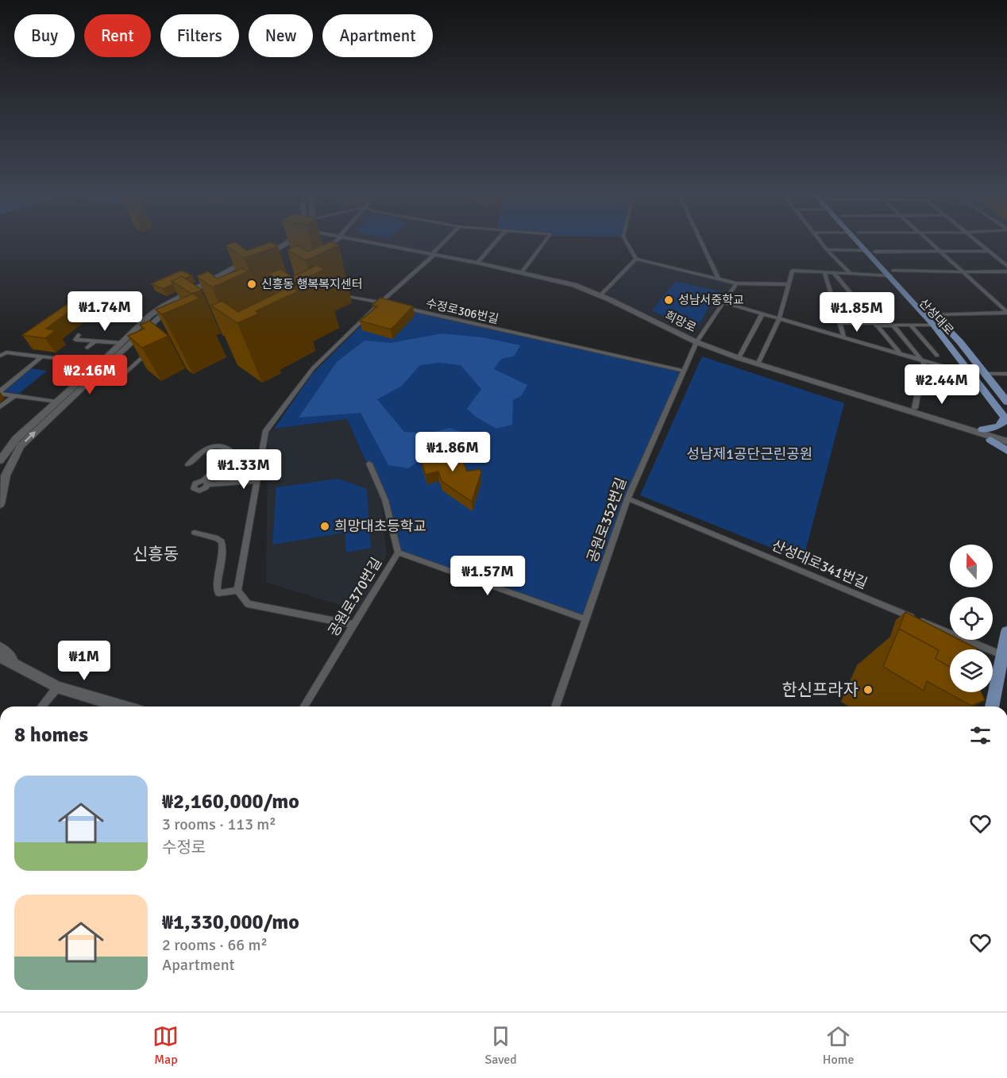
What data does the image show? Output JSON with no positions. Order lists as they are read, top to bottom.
{
  "streets": {
    "main road": ["산성대로", "희망로"],
    "street": [
      "수정로306번길",
      "공원로352번길",
      "산성대로341번길",
      "공원로370번길"
    ]
  },
  "crossings": [
    ["수정로306번길", "공원로352번길"],
    ["희망로", "공원로352번길"],
    ["공원로352번길", "산성대로341번길"]
  ],
  "districts": ["신흥동"],
  "parks": ["성남제1공단근린공원"],
  "places": [
    "신흥동 행복복지센터",
    "성남서중학교",
    "희망대초등학교",
    "한신프라자"
  ],
  "north": "top",
  "page": {
    "chip": [
      "Buy",
      "Rent",
      "Filters",
      "New",
      "Apartment"
    ],
    "price": [
      "₩1.74M",
      "₩1.85M",
      "₩2.16M",
      "₩2.44M",
      "₩1.86M",
      "₩1.33M",
      "₩1.57M",
      "₩1M"
    ],
    "heading": "8 homes",
    "list": [
      {
        "name": "₩2,160,000/mo",
        "note": "3 rooms · 113 m² · 수정로"
      },
      {
        "name": "₩1,330,000/mo",
        "note": "2 rooms · 66 m² · Apartment"
      }
    ],
    "tabs": ["Map", "Saved", "Home"]
  }
}
